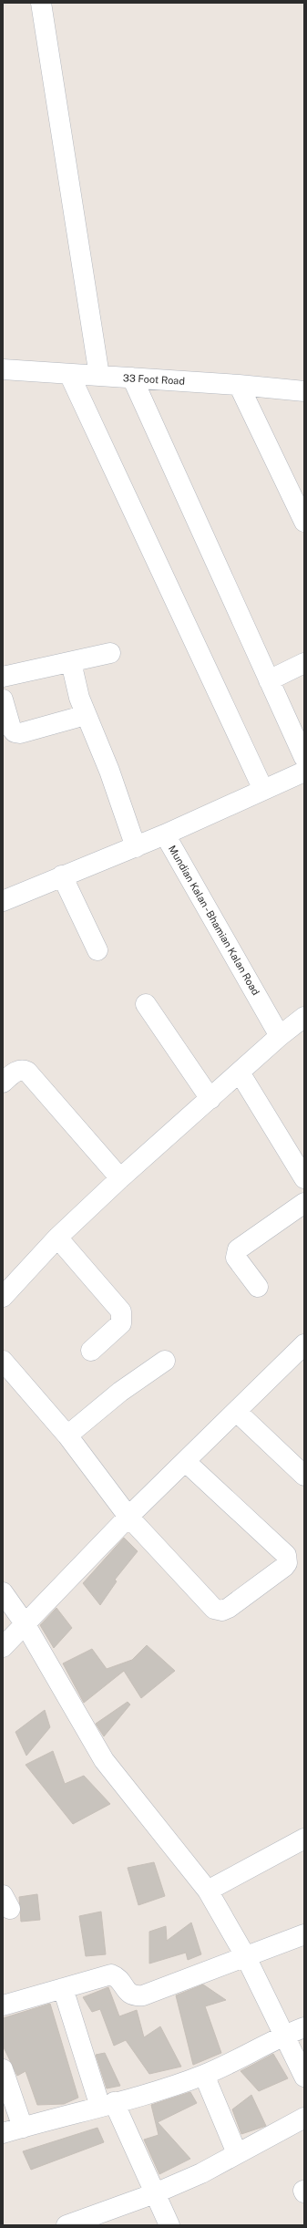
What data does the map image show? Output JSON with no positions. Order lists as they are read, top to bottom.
{
  "streets": {
    "street": ["33 Foot Road", "Mundian Kalan - Bhamian Kalan Road"]
  }
}
